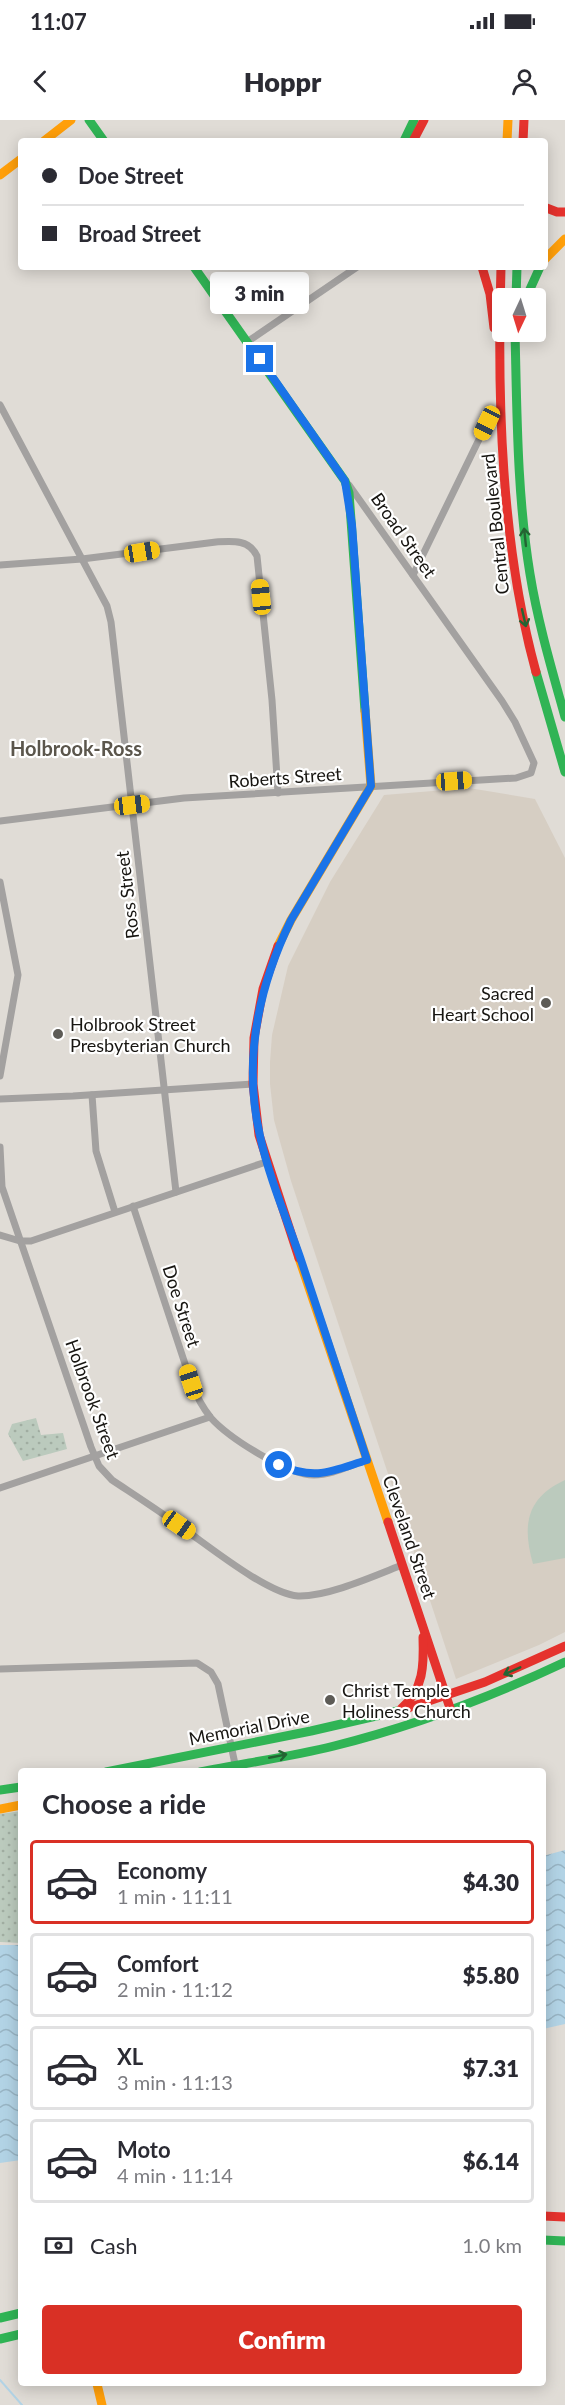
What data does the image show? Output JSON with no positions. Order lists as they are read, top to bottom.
{
  "streets": {
    "main road": [
      "Central Boulevard",
      "Broad Street",
      "Cleveland Street",
      "Memorial Drive"
    ],
    "street": [
      "Roberts Street",
      "Ross Street",
      "Doe Street",
      "Holbrook Street"
    ]
  },
  "crossings": [
    ["Broad Street", "Roberts Street"],
    ["Roberts Street", "Ross Street"],
    ["Roberts Street", "Cleveland Street"],
    ["Doe Street", "Cleveland Street"],
    ["Holbrook Street", "Cleveland Street"],
    ["Cleveland Street", "Memorial Drive"]
  ],
  "districts": ["Holbrook-Ross"],
  "places": ["Sacred Heart School", "Holbrook Street Presbyterian Church", "Christ Temple Holiness Church"],
  "north": "bottom",
  "page": {
    "status": "11:07",
    "header": "Hoppr",
    "banner": ["Doe Street", "Broad Street"],
    "bubble": "3 min",
    "heading": "Choose a ride",
    "list": [
      {
        "name": "Economy",
        "note": "1 min · 11:11",
        "value": "$4.30"
      },
      {
        "name": "Comfort",
        "note": "2 min · 11:12",
        "value": "$5.80"
      },
      {
        "name": "XL",
        "note": "3 min · 11:13",
        "value": "$7.31"
      },
      {
        "name": "Moto",
        "note": "4 min · 11:14",
        "value": "$6.14"
      }
    ],
    "pay": ["Cash", "1.0 km"],
    "buttons": "Confirm"
  }
}
